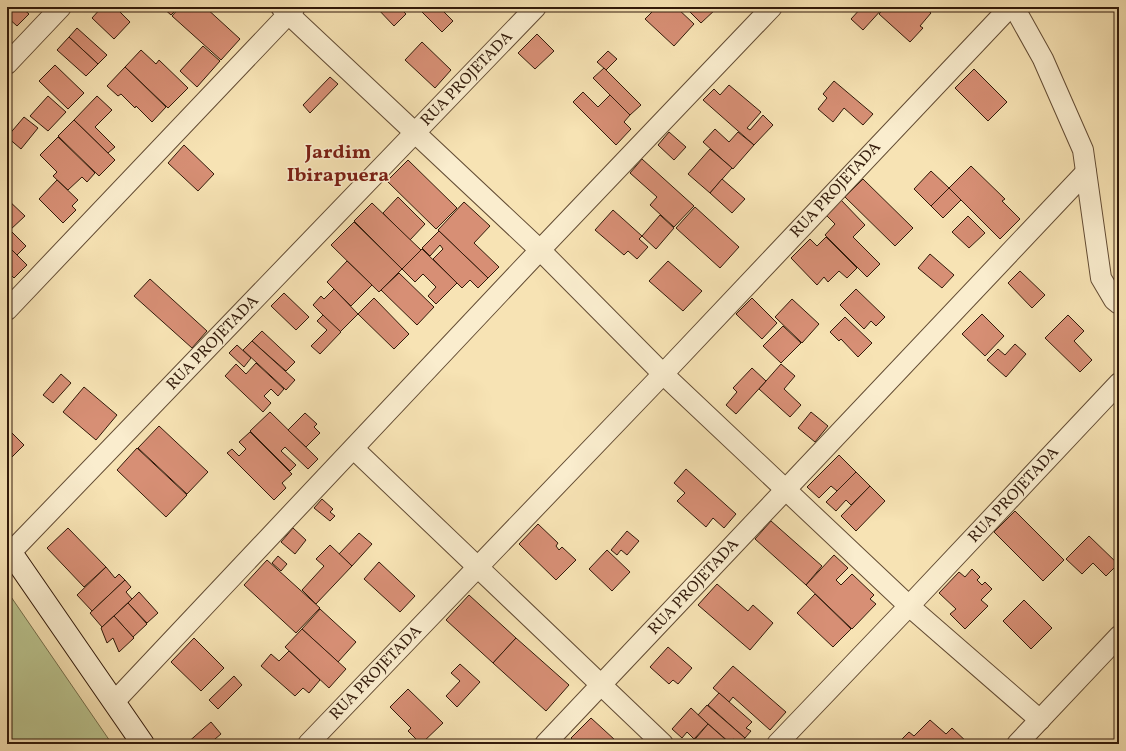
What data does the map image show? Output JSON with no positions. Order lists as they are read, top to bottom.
{
  "streets": {
    "street": ["RUA PROJETADA"]
  },
  "districts": ["Jardim Ibirapuera"]
}
